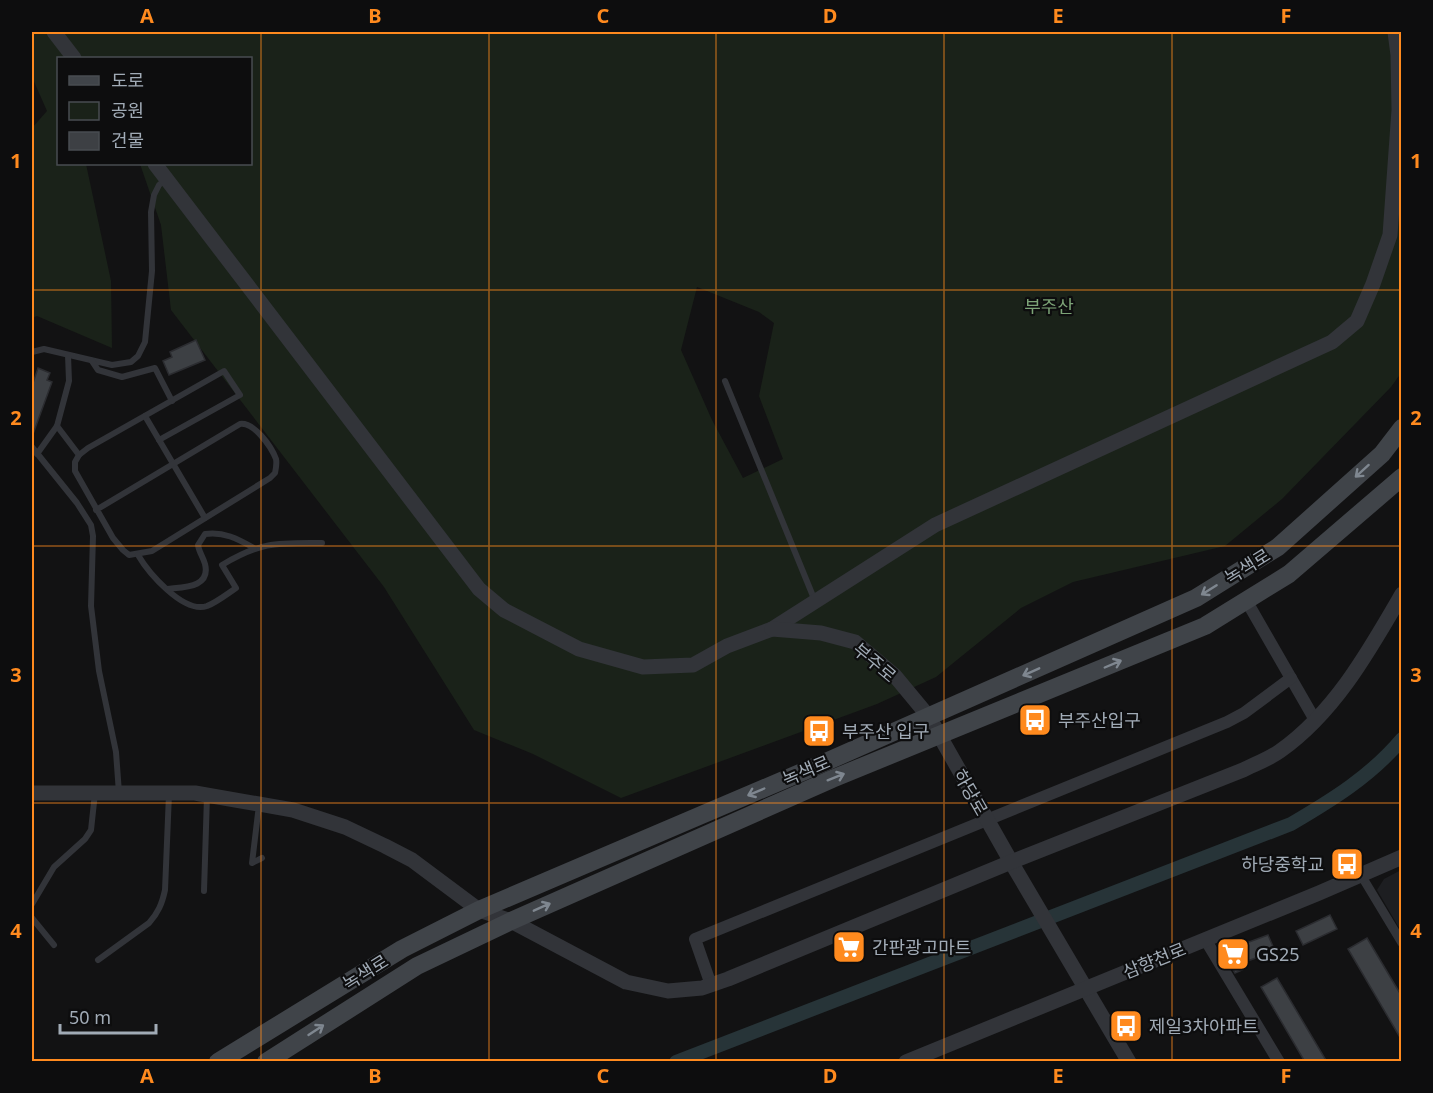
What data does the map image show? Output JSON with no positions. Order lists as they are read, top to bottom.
{
  "streets": {
    "main road": ["녹색로"],
    "street": ["부주로", "하당로", "삼향천로"]
  },
  "crossings": [
    ["녹색로", "부주로"],
    ["녹색로", "하당로"],
    ["부주로", "하당로"],
    ["하당로", "삼향천로"]
  ],
  "parks": ["부주산"],
  "places": {
    "bus stop": [
      "부주산입구",
      "부주산 입구",
      "하당중학교",
      "제일3차아파트"
    ],
    "supermarket": ["간판광고마트", "GS25"]
  },
  "legend": ["도로", "공원", "건물"],
  "scale_bar": "50 m",
  "grid": {
    "columns": [
      "A",
      "B",
      "C",
      "D",
      "E",
      "F"
    ],
    "rows": [
      "1",
      "2",
      "3",
      "4"
    ]
  }
}
